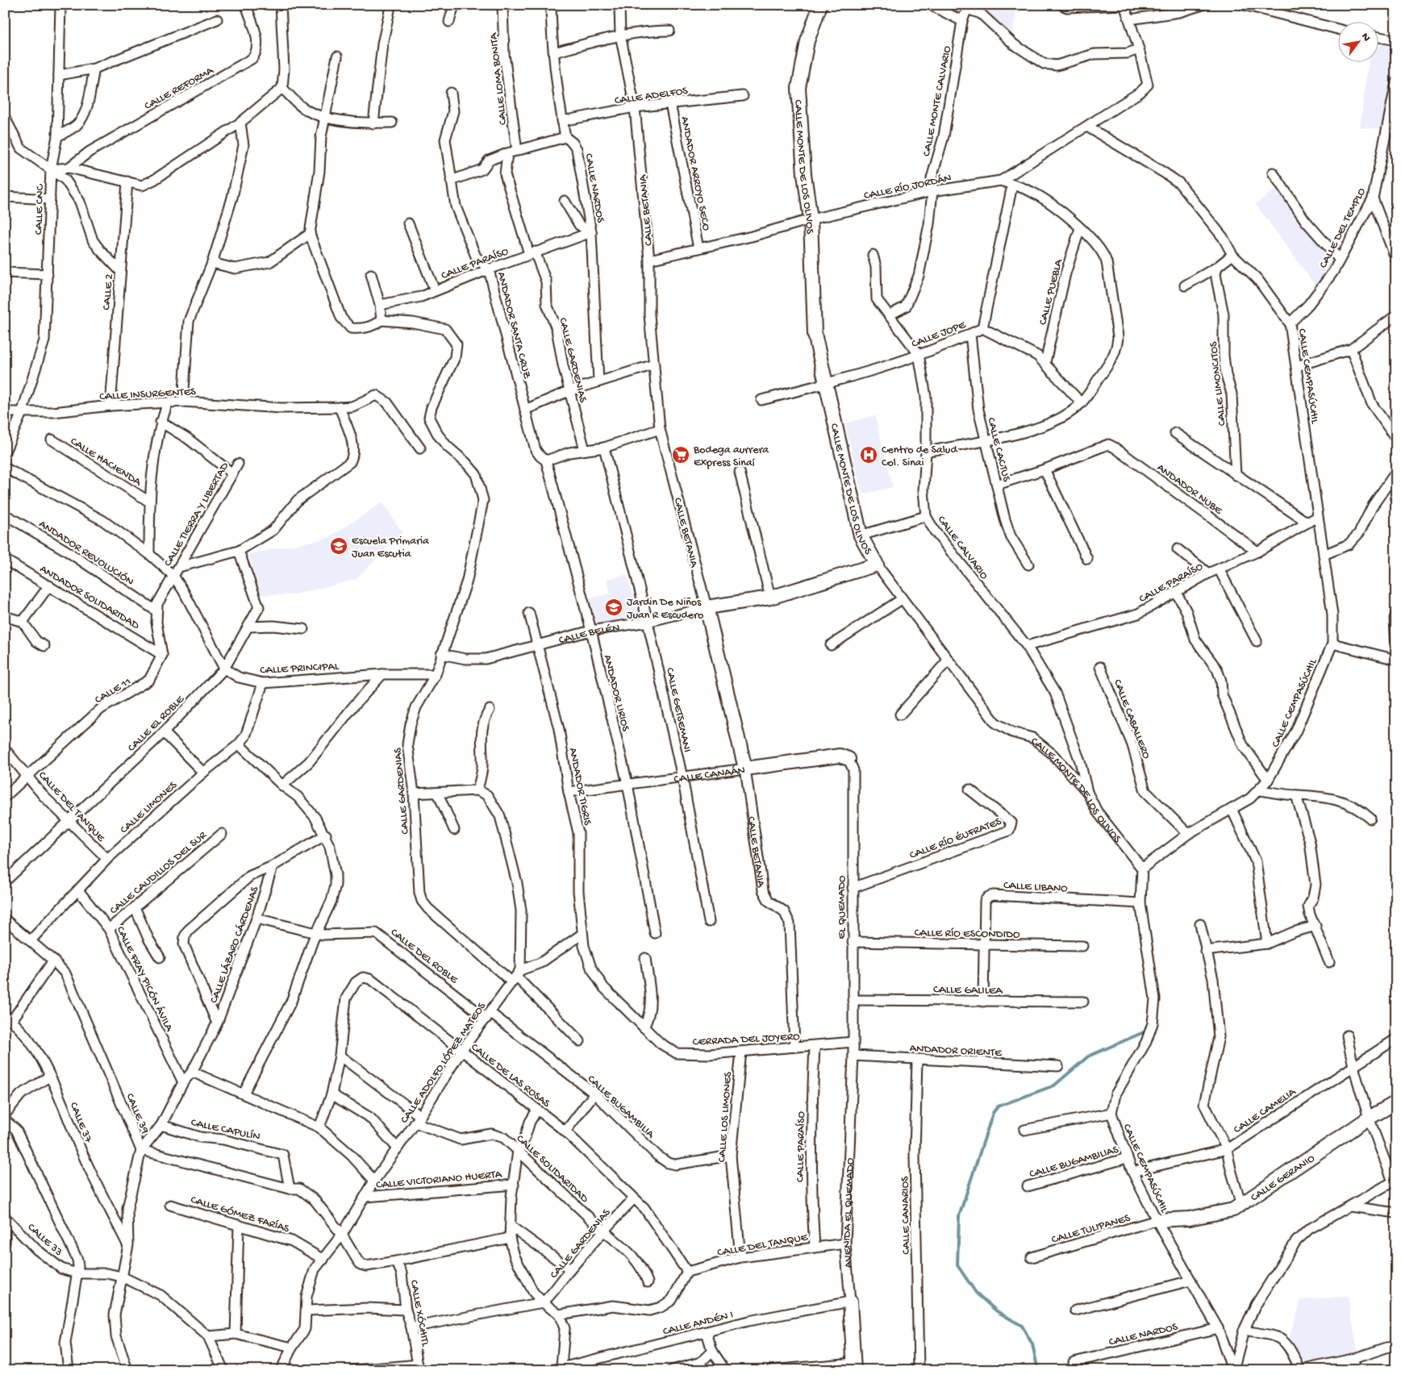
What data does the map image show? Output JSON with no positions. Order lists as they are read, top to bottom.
{
  "streets": {
    "street": [
      "CALLE LOMA BONITA",
      "CALLE REFORMA",
      "CALLE ADELFOS",
      "CALLE MONTE CALVARIO",
      "CALLE MONTE DE LOS OLIVOS",
      "ANDADOR ARROYO SECO",
      "CALLE RÍO JORDÁN",
      "CALLE NARDOS",
      "CALLE CNC",
      "CALLE BETANIA",
      "CALLE DEL TEMPLO",
      "CALLE PARAÍSO",
      "CALLE 2",
      "CALLE PUEBLA",
      "ANDADOR SANTA CRUZ",
      "CALLE JOPE",
      "CALLE GARDENIAS",
      "CALLE CEMPASÚCHIL",
      "CALLE LIMONCITOS",
      "CALLE INSURGENTES",
      "CALLE CACTUS",
      "CALLE HACIENDA",
      "ANDADOR NUBE",
      "CALLE TIERRA Y LIBERTAD",
      "CALLE CALVARIO",
      "ANDADOR REVOLUCIÓN",
      "ANDADOR SOLIDARIDAD",
      "CALLE BELÉN",
      "CALLE PRINCIPAL",
      "CALLE 11",
      "ANDADOR LIRIOS",
      "CALLE GETSEMANI",
      "CALLE CABALLERO",
      "CALLE EL ROBLE",
      "CALLE CANAÁN",
      "ANDADOR TIGRIS",
      "CALLE DEL TANQUE",
      "CALLE LIMONES",
      "CALLE RÍO ÉUFRATES",
      "CALLE CAUDILLOS DEL SUR",
      "CALLE LIBANO",
      "EL QUEMADO",
      "CALLE RÍO ESCONDIDO",
      "CALLE LÁZARO CÁRDENAS",
      "CALLE DEL ROBLE",
      "CALLE FRAY PICÓN ÁVILA",
      "CALLE GALILEA",
      "CERRADA DEL JOYERO",
      "ANDADOR ORIENTE",
      "CALLE ADOLFO LÓPEZ MATEOS",
      "CALLE DE LAS ROSAS",
      "CALLE BUGAMBILIA",
      "CALLE CAMELIA",
      "CALLE 39",
      "CALLE LOS LIMONES",
      "CALLE 37",
      "CALLE CAPULÍN",
      "CALLE BUGAMBILIAS",
      "CALLE SOLIDARIDAD",
      "CALLE GERANIO",
      "CALLE VICTORIANO HUERTA",
      "CALLE GÓMEZ FARÍAS",
      "AVENIDA EL QUEMADO",
      "CALLE CANARIOS",
      "CALLE TULIPANES",
      "CALLE 33",
      "CALLE XÓCHITL",
      "CALLE ANDÉN I"
    ]
  },
  "crossings": [
    ["CALLE LOMA BONITA", "CALLE GARDENIAS"],
    ["CALLE ADELFOS", "ANDADOR ARROYO SECO"],
    ["CALLE ADELFOS", "CALLE BETANIA"],
    ["CALLE MONTE CALVARIO", "CALLE RÍO JORDÁN"],
    ["CALLE MONTE CALVARIO", "CALLE CALVARIO"],
    ["CALLE MONTE DE LOS OLIVOS", "CALLE RÍO JORDÁN"],
    ["CALLE MONTE DE LOS OLIVOS", "CALLE JOPE"],
    ["CALLE MONTE DE LOS OLIVOS", "CALLE CEMPASÚCHIL"],
    ["CALLE MONTE DE LOS OLIVOS", "CALLE CALVARIO"],
    ["CALLE MONTE DE LOS OLIVOS", "CALLE BELÉN"],
    ["ANDADOR ARROYO SECO", "CALLE RÍO JORDÁN"],
    ["CALLE RÍO JORDÁN", "CALLE BETANIA"],
    ["CALLE RÍO JORDÁN", "CALLE CEMPASÚCHIL"],
    ["CALLE NARDOS", "CALLE PARAÍSO"],
    ["CALLE NARDOS", "CALLE CEMPASÚCHIL"],
    ["CALLE CNC", "CALLE INSURGENTES"],
    ["CALLE BETANIA", "CALLE BELÉN"],
    ["CALLE BETANIA", "CALLE CANAÁN"],
    ["CALLE BETANIA", "CERRADA DEL JOYERO"],
    ["CALLE DEL TEMPLO", "CALLE CEMPASÚCHIL"],
    ["CALLE PARAÍSO", "ANDADOR SANTA CRUZ"],
    ["CALLE PARAÍSO", "CALLE GARDENIAS"],
    ["CALLE PARAÍSO", "CALLE CEMPASÚCHIL"],
    ["CALLE PARAÍSO", "ANDADOR NUBE"],
    ["CALLE PARAÍSO", "CALLE CALVARIO"],
    ["CALLE PARAÍSO", "CALLE DEL TANQUE"],
    ["CALLE PARAÍSO", "CERRADA DEL JOYERO"],
    ["CALLE 2", "CALLE INSURGENTES"],
    ["ANDADOR SANTA CRUZ", "ANDADOR LIRIOS"],
    ["CALLE JOPE", "CALLE CACTUS"],
    ["CALLE JOPE", "CALLE CALVARIO"],
    ["CALLE GARDENIAS", "CALLE BELÉN"],
    ["CALLE GARDENIAS", "CALLE PRINCIPAL"],
    ["CALLE GARDENIAS", "CALLE ADOLFO LÓPEZ MATEOS"],
    ["CALLE GARDENIAS", "CALLE DE LAS ROSAS"],
    ["CALLE GARDENIAS", "CALLE SOLIDARIDAD"],
    ["CALLE CEMPASÚCHIL", "CALLE CABALLERO"],
    ["CALLE CEMPASÚCHIL", "CALLE CAMELIA"],
    ["CALLE CEMPASÚCHIL", "CALLE BUGAMBILIAS"],
    ["CALLE CEMPASÚCHIL", "CALLE GERANIO"],
    ["CALLE CEMPASÚCHIL", "CALLE TULIPANES"],
    ["ANDADOR SOLIDARIDAD", "CALLE 11"],
    ["CALLE BELÉN", "ANDADOR LIRIOS"],
    ["CALLE BELÉN", "CALLE GETSEMANI"],
    ["CALLE BELÉN", "ANDADOR TIGRIS"],
    ["CALLE PRINCIPAL", "CALLE EL ROBLE"],
    ["CALLE PRINCIPAL", "CALLE LIMONES"],
    ["CALLE 11", "CALLE DEL TANQUE"],
    ["ANDADOR LIRIOS", "CALLE CANAÁN"],
    ["CALLE GETSEMANI", "CALLE CANAÁN"],
    ["CALLE EL ROBLE", "CALLE DEL TANQUE"],
    ["CALLE CANAÁN", "ANDADOR TIGRIS"],
    ["CALLE CANAÁN", "EL QUEMADO"],
    ["ANDADOR TIGRIS", "CERRADA DEL JOYERO"],
    ["CALLE DEL TANQUE", "CALLE LIMONES"],
    ["CALLE DEL TANQUE", "CALLE DE LAS ROSAS"],
    ["CALLE DEL TANQUE", "CALLE LOS LIMONES"],
    ["CALLE DEL TANQUE", "AVENIDA EL QUEMADO"],
    ["CALLE LIMONES", "CALLE FRAY PICÓN ÁVILA"],
    ["CALLE LIMONES", "CALLE 39"],
    ["CALLE RÍO ÉUFRATES", "EL QUEMADO"],
    ["CALLE CAUDILLOS DEL SUR", "CALLE FRAY PICÓN ÁVILA"],
    ["CALLE LIBANO", "CALLE RÍO ESCONDIDO"],
    ["CALLE LIBANO", "CALLE GALILEA"],
    ["EL QUEMADO", "CALLE RÍO ESCONDIDO"],
    ["EL QUEMADO", "CALLE GALILEA"],
    ["EL QUEMADO", "CERRADA DEL JOYERO"],
    ["EL QUEMADO", "ANDADOR ORIENTE"],
    ["EL QUEMADO", "AVENIDA EL QUEMADO"],
    ["CALLE LÁZARO CÁRDENAS", "CALLE DEL ROBLE"],
    ["CALLE LÁZARO CÁRDENAS", "CALLE FRAY PICÓN ÁVILA"],
    ["CALLE LÁZARO CÁRDENAS", "CALLE 39"],
    ["CALLE LÁZARO CÁRDENAS", "CALLE CAPULÍN"],
    ["CALLE DEL ROBLE", "CALLE ADOLFO LÓPEZ MATEOS"],
    ["CALLE DEL ROBLE", "CALLE BUGAMBILIA"],
    ["CERRADA DEL JOYERO", "CALLE LOS LIMONES"],
    ["ANDADOR ORIENTE", "AVENIDA EL QUEMADO"],
    ["ANDADOR ORIENTE", "CALLE CANARIOS"],
    ["CALLE ADOLFO LÓPEZ MATEOS", "CALLE DE LAS ROSAS"],
    ["CALLE ADOLFO LÓPEZ MATEOS", "CALLE BUGAMBILIA"],
    ["CALLE ADOLFO LÓPEZ MATEOS", "CALLE 39"],
    ["CALLE ADOLFO LÓPEZ MATEOS", "CALLE SOLIDARIDAD"],
    ["CALLE ADOLFO LÓPEZ MATEOS", "CALLE VICTORIANO HUERTA"],
    ["CALLE ADOLFO LÓPEZ MATEOS", "CALLE GÓMEZ FARÍAS"],
    ["CALLE DE LAS ROSAS", "CALLE SOLIDARIDAD"],
    ["CALLE BUGAMBILIA", "CALLE LOS LIMONES"],
    ["CALLE 39", "CALLE CAPULÍN"],
    ["CALLE 39", "CALLE XÓCHITL"],
    ["CALLE GERANIO", "CALLE TULIPANES"],
    ["AVENIDA EL QUEMADO", "CALLE ANDÉN I"]
  ],
  "places": {
    "supermarket": ["Bodega aurrera Express Sinaí"],
    "hospital": ["Centro de Salud Col. Sinai"],
    "school or university": ["Escuela Primaria Juan Escutia", "Jardin De Niños Juan R Escudero"]
  },
  "north": "top right"
}
